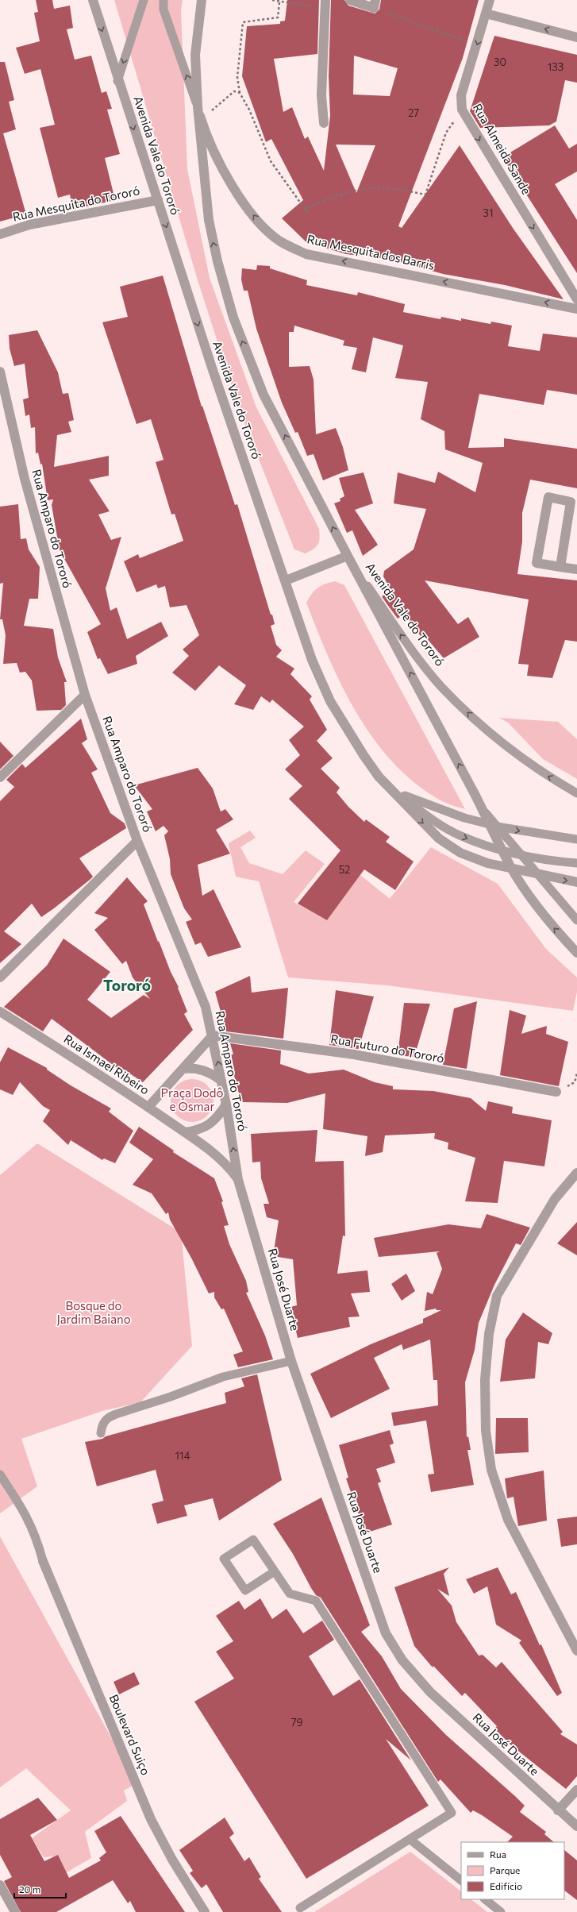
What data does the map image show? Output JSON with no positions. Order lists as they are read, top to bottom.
{
  "streets": {
    "street": [
      "Rua Almeida Sande",
      "Avenida Vale do Tororó",
      "Rua Mesquita do Tororó",
      "Rua Mesquita dos Barris",
      "Rua Amparo do Tororó",
      "Rua Futuro do Tororó",
      "Rua Ismael Ribeiro",
      "Rua José Duarte",
      "Boulevard Suiço"
    ]
  },
  "crossings": [
    ["Avenida Vale do Tororó", "Rua Mesquita do Tororó"],
    ["Avenida Vale do Tororó", "Rua Mesquita dos Barris"],
    ["Rua Amparo do Tororó", "Rua Futuro do Tororó"],
    ["Rua Amparo do Tororó", "Rua Ismael Ribeiro"],
    ["Rua Amparo do Tororó", "Rua José Duarte"],
    ["Rua Ismael Ribeiro", "Rua José Duarte"]
  ],
  "one_way": ["Rua Almeida Sande", "Rua Mesquita dos Barris"],
  "districts": ["Tororó"],
  "parks": ["Praça Dodô e Osmar", "Bosque do Jardim Baiano"],
  "house_numbers": [
    "30",
    "133",
    "27",
    "31",
    "52",
    "114",
    "79"
  ],
  "legend": ["Rua", "Parque", "Edifício"],
  "scale_bar": "20 m"
}
